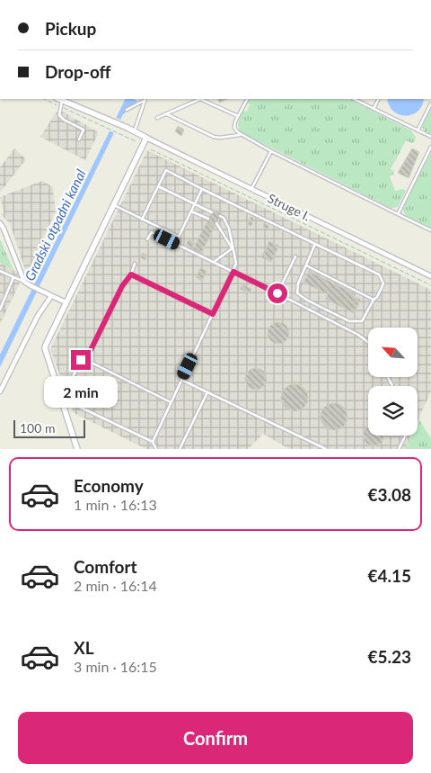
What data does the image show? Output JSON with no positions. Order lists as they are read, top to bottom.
{
  "streets": {
    "street": ["Struge I."]
  },
  "water": ["Gradski otpadni kanal"],
  "scale_bar": "100 m",
  "north": "top left",
  "page": {
    "banner": ["Pickup", "Drop-off"],
    "bubble": "2 min",
    "scale": "100 m",
    "list": [
      {
        "name": "Economy",
        "note": "1 min · 16:13",
        "value": "€3.08"
      },
      {
        "name": "Comfort",
        "note": "2 min · 16:14",
        "value": "€4.15"
      },
      {
        "name": "XL",
        "note": "3 min · 16:15",
        "value": "€5.23"
      }
    ],
    "buttons": "Confirm"
  }
}
